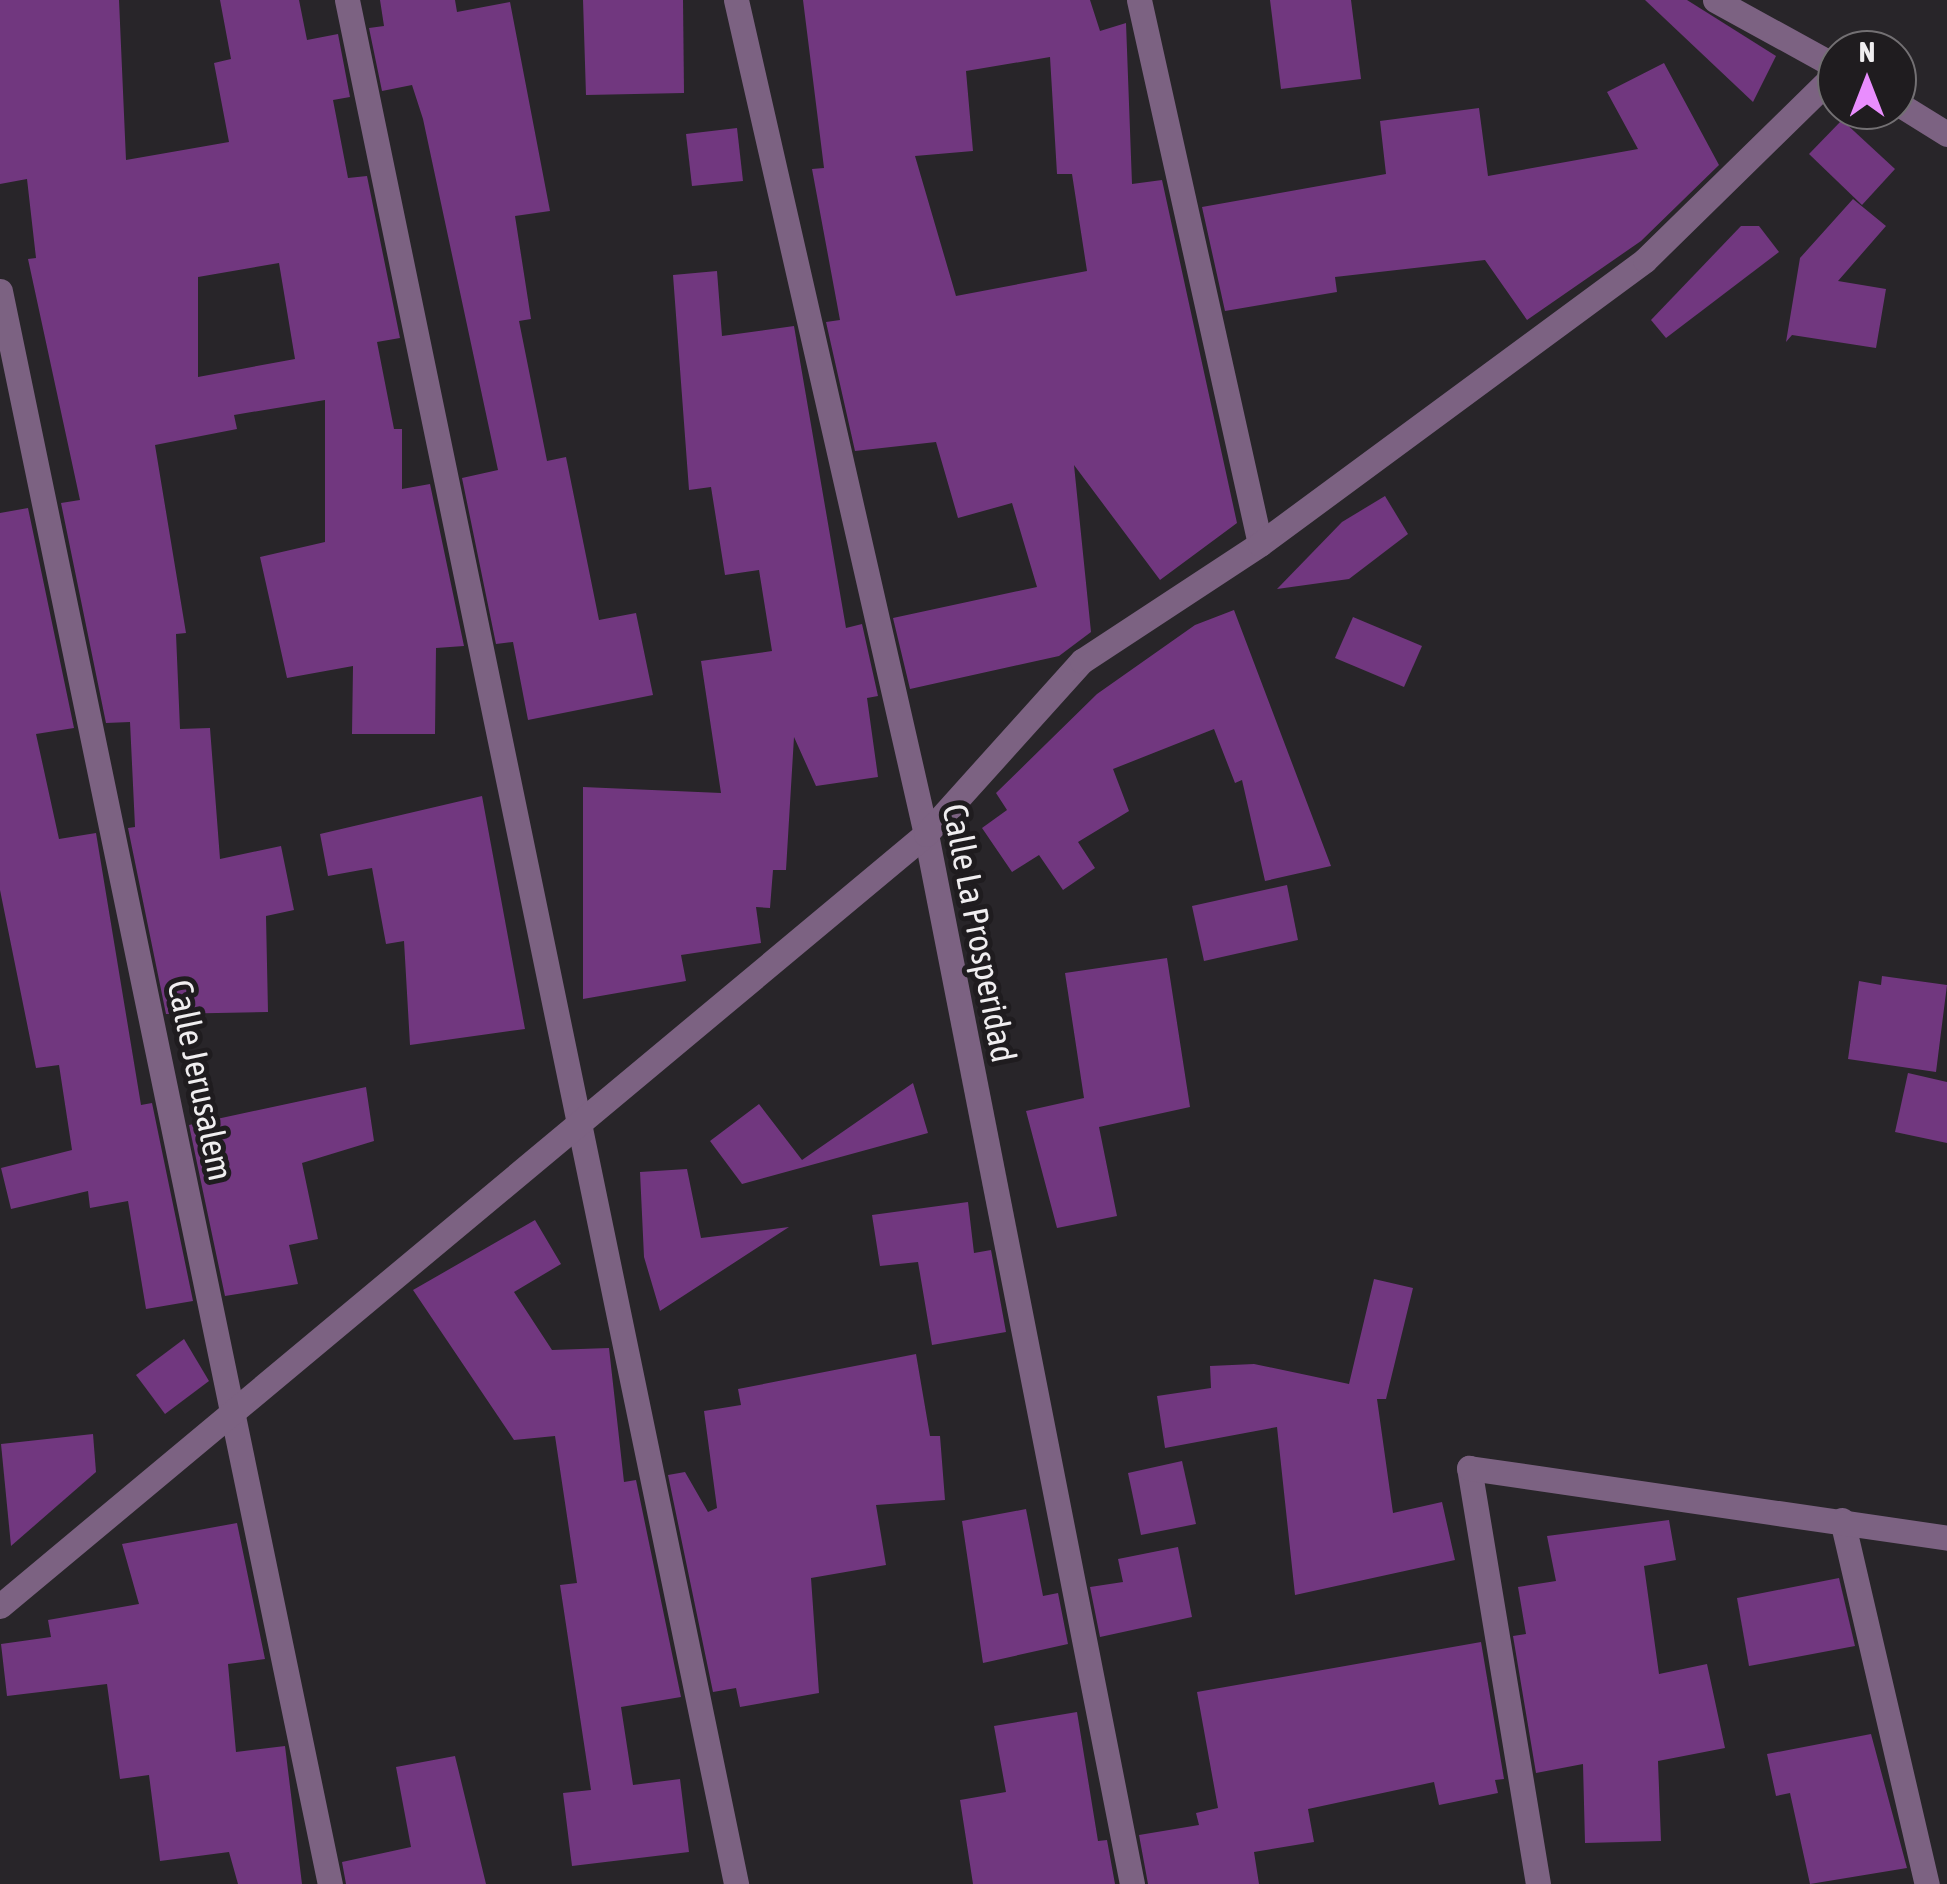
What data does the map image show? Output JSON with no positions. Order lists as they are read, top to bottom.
{
  "streets": {
    "street": ["Calle La Prosperidad", "Calle Jerusalem"]
  },
  "north": "top"
}
